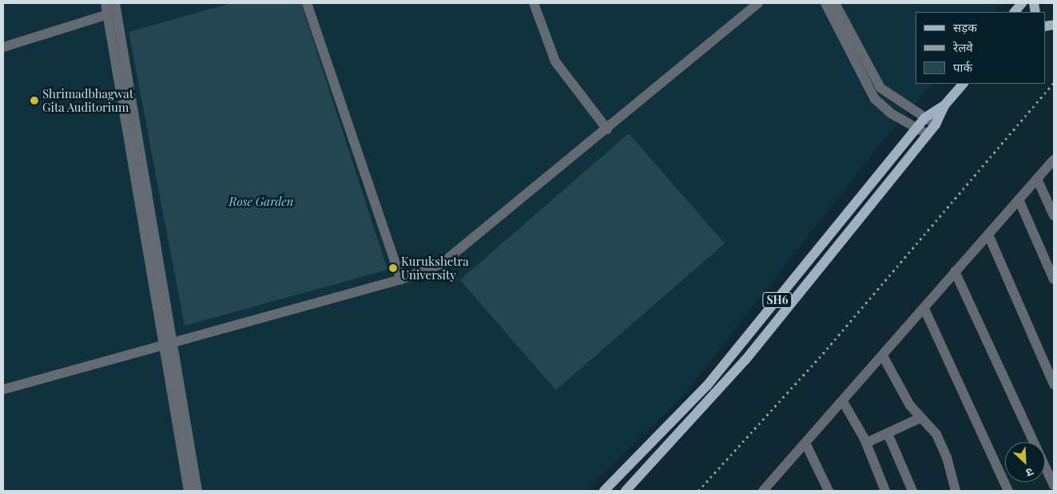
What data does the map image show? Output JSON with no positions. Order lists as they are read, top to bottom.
{
  "streets": {
    "main road": ["SH6"]
  },
  "parks": ["Rose Garden"],
  "places": ["Shrimadbhagwat Gita Auditorium", "Kurukshetra University"],
  "legend": ["सड़क", "रेलवे", "पार्क"],
  "north": "bottom right"
}
